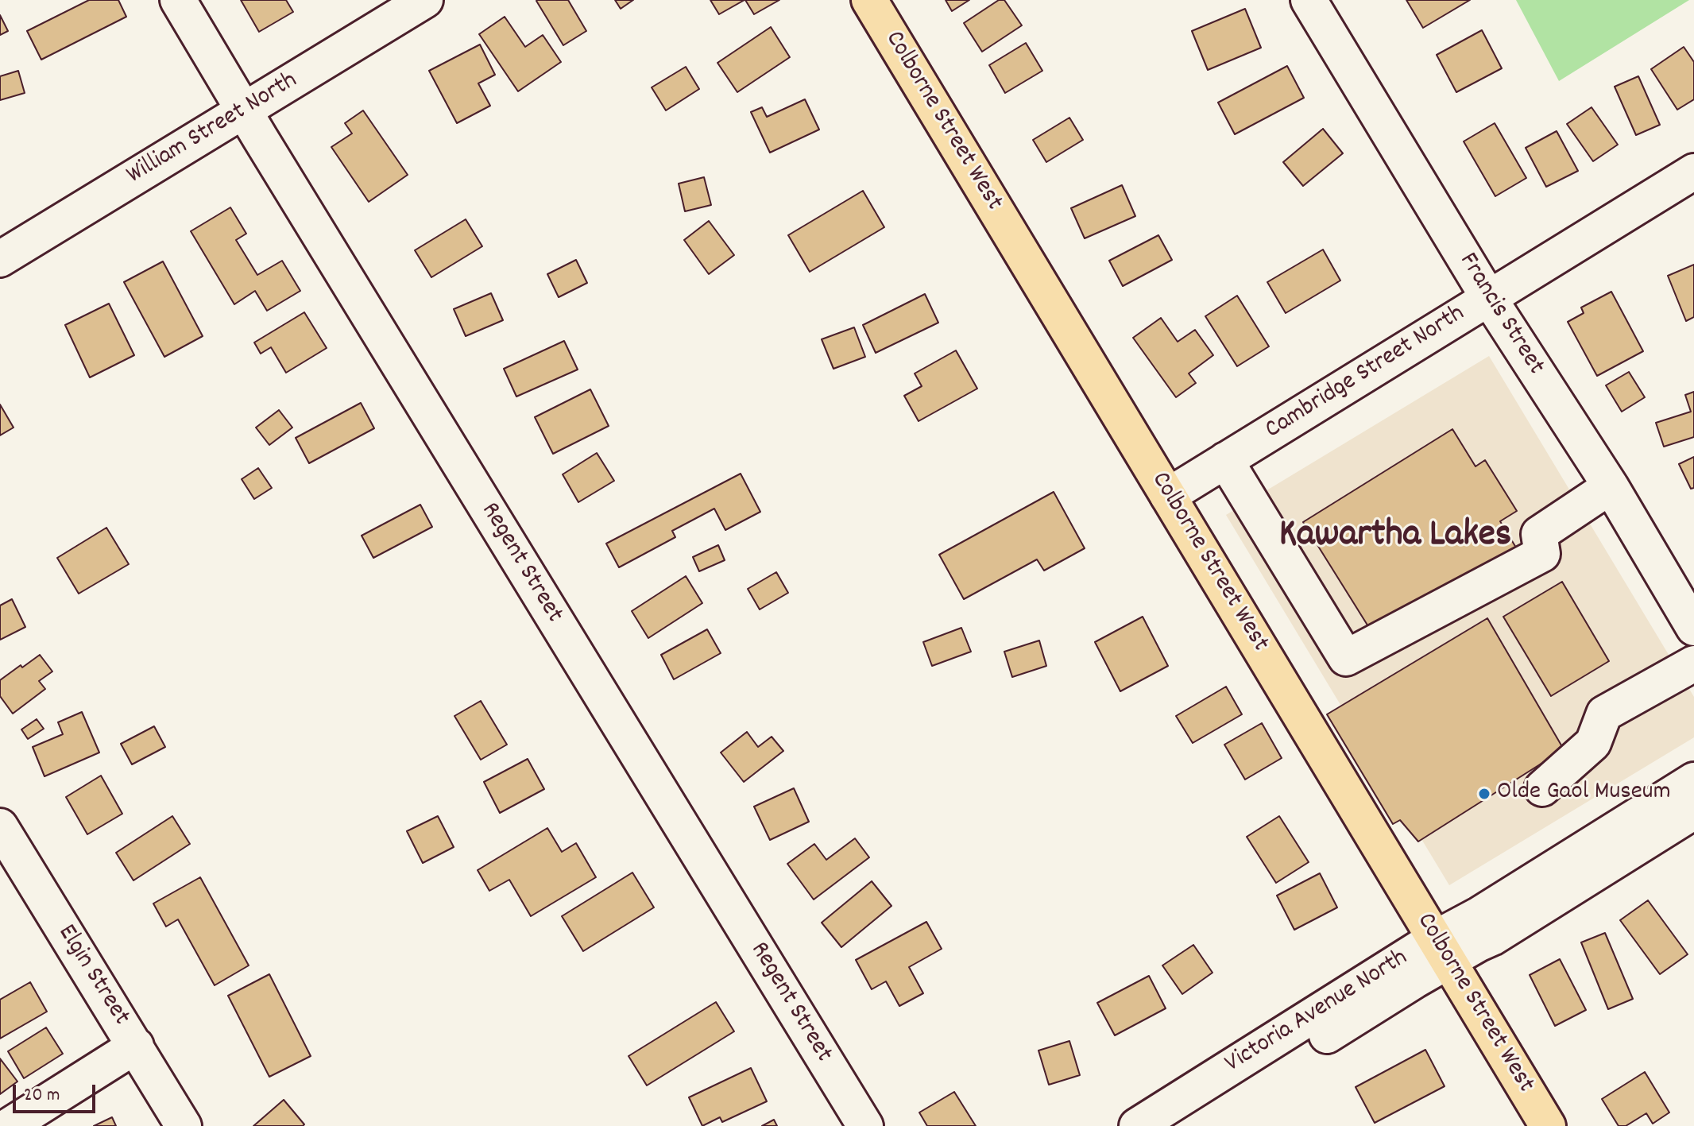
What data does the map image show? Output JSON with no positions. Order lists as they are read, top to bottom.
{
  "streets": {
    "main road": ["Colborne Street West"],
    "street": [
      "William Street North",
      "Francis Street",
      "Cambridge Street North",
      "Regent Street",
      "Elgin Street",
      "Victoria Avenue North"
    ]
  },
  "crossings": [
    ["Colborne Street West", "Cambridge Street North"],
    ["Colborne Street West", "Victoria Avenue North"],
    ["William Street North", "Regent Street"],
    ["Francis Street", "Cambridge Street North"]
  ],
  "districts": ["Kawartha Lakes"],
  "places": ["Olde Gaol Museum"],
  "scale_bar": "20 m"
}
